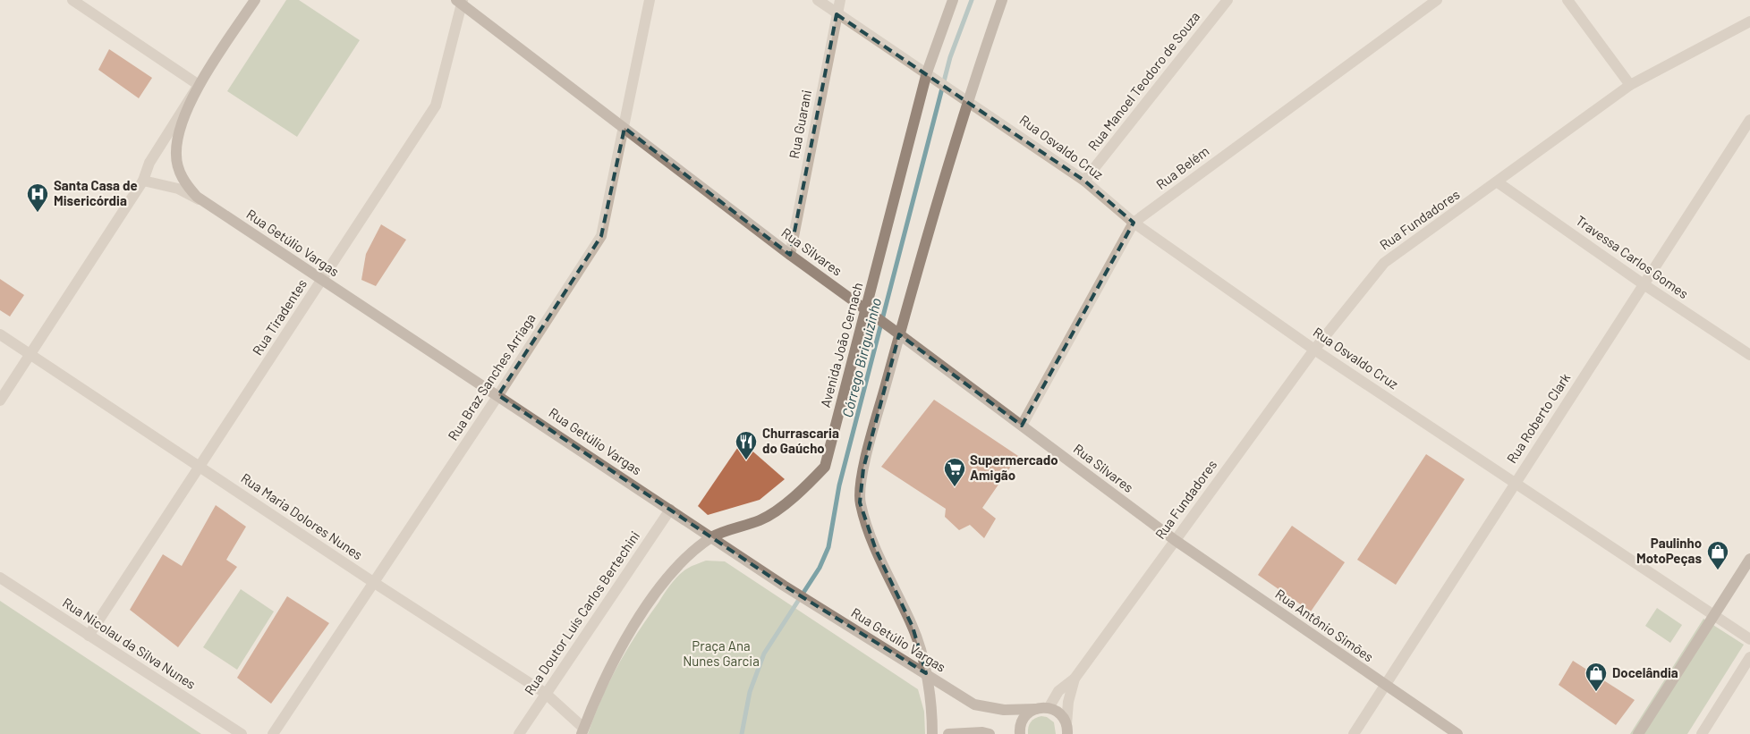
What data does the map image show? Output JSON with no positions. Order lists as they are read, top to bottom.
{
  "streets": {
    "street": [
      "Rua Manoel Teodoro de Souza",
      "Rua Guarani",
      "Rua Osvaldo Cruz",
      "Rua Belém",
      "Rua Fundadores",
      "Rua Getúlio Vargas",
      "Rua Silvares",
      "Travessa Carlos Gomes",
      "Rua Tiradentes",
      "Avenida João Cernach",
      "Rua Braz Sanches Arriaga",
      "Rua Roberto Clark",
      "Rua Maria Dolores Nunes",
      "Rua Doutor Luís Carlos Bertechini",
      "Rua Antônio Simões",
      "Rua Nicolau da Silva Nunes"
    ]
  },
  "crossings": [
    ["Rua Manoel Teodoro de Souza", "Rua Osvaldo Cruz"],
    ["Rua Guarani", "Rua Osvaldo Cruz"],
    ["Rua Guarani", "Rua Silvares"],
    ["Rua Osvaldo Cruz", "Rua Belém"],
    ["Rua Osvaldo Cruz", "Rua Fundadores"],
    ["Rua Osvaldo Cruz", "Avenida João Cernach"],
    ["Rua Osvaldo Cruz", "Rua Roberto Clark"],
    ["Rua Belém", "Rua Silvares"],
    ["Rua Fundadores", "Rua Getúlio Vargas"],
    ["Rua Fundadores", "Rua Silvares"],
    ["Rua Fundadores", "Travessa Carlos Gomes"],
    ["Rua Fundadores", "Rua Antônio Simões"],
    ["Rua Getúlio Vargas", "Rua Tiradentes"],
    ["Rua Getúlio Vargas", "Avenida João Cernach"],
    ["Rua Getúlio Vargas", "Rua Braz Sanches Arriaga"],
    ["Rua Getúlio Vargas", "Rua Doutor Luís Carlos Bertechini"],
    ["Rua Silvares", "Rua Tiradentes"],
    ["Rua Silvares", "Avenida João Cernach"],
    ["Rua Silvares", "Rua Braz Sanches Arriaga"],
    ["Rua Silvares", "Rua Antônio Simões"],
    ["Travessa Carlos Gomes", "Rua Roberto Clark"],
    ["Rua Tiradentes", "Rua Maria Dolores Nunes"],
    ["Rua Tiradentes", "Rua Nicolau da Silva Nunes"],
    ["Avenida João Cernach", "Rua Maria Dolores Nunes"],
    ["Rua Braz Sanches Arriaga", "Rua Maria Dolores Nunes"],
    ["Rua Roberto Clark", "Rua Antônio Simões"],
    ["Rua Maria Dolores Nunes", "Rua Doutor Luís Carlos Bertechini"]
  ],
  "water": ["Córrego Biriguizinho"],
  "parks": ["Praça Ana Nunes Garcia"],
  "places": {
    "hospital": ["Santa Casa de Misericórdia"],
    "restaurant": ["Churrascaria do Gaúcho"],
    "supermarket": ["Supermercado Amigão"],
    "shop": ["Paulinho MotoPeças", "Docelândia"]
  }
}
